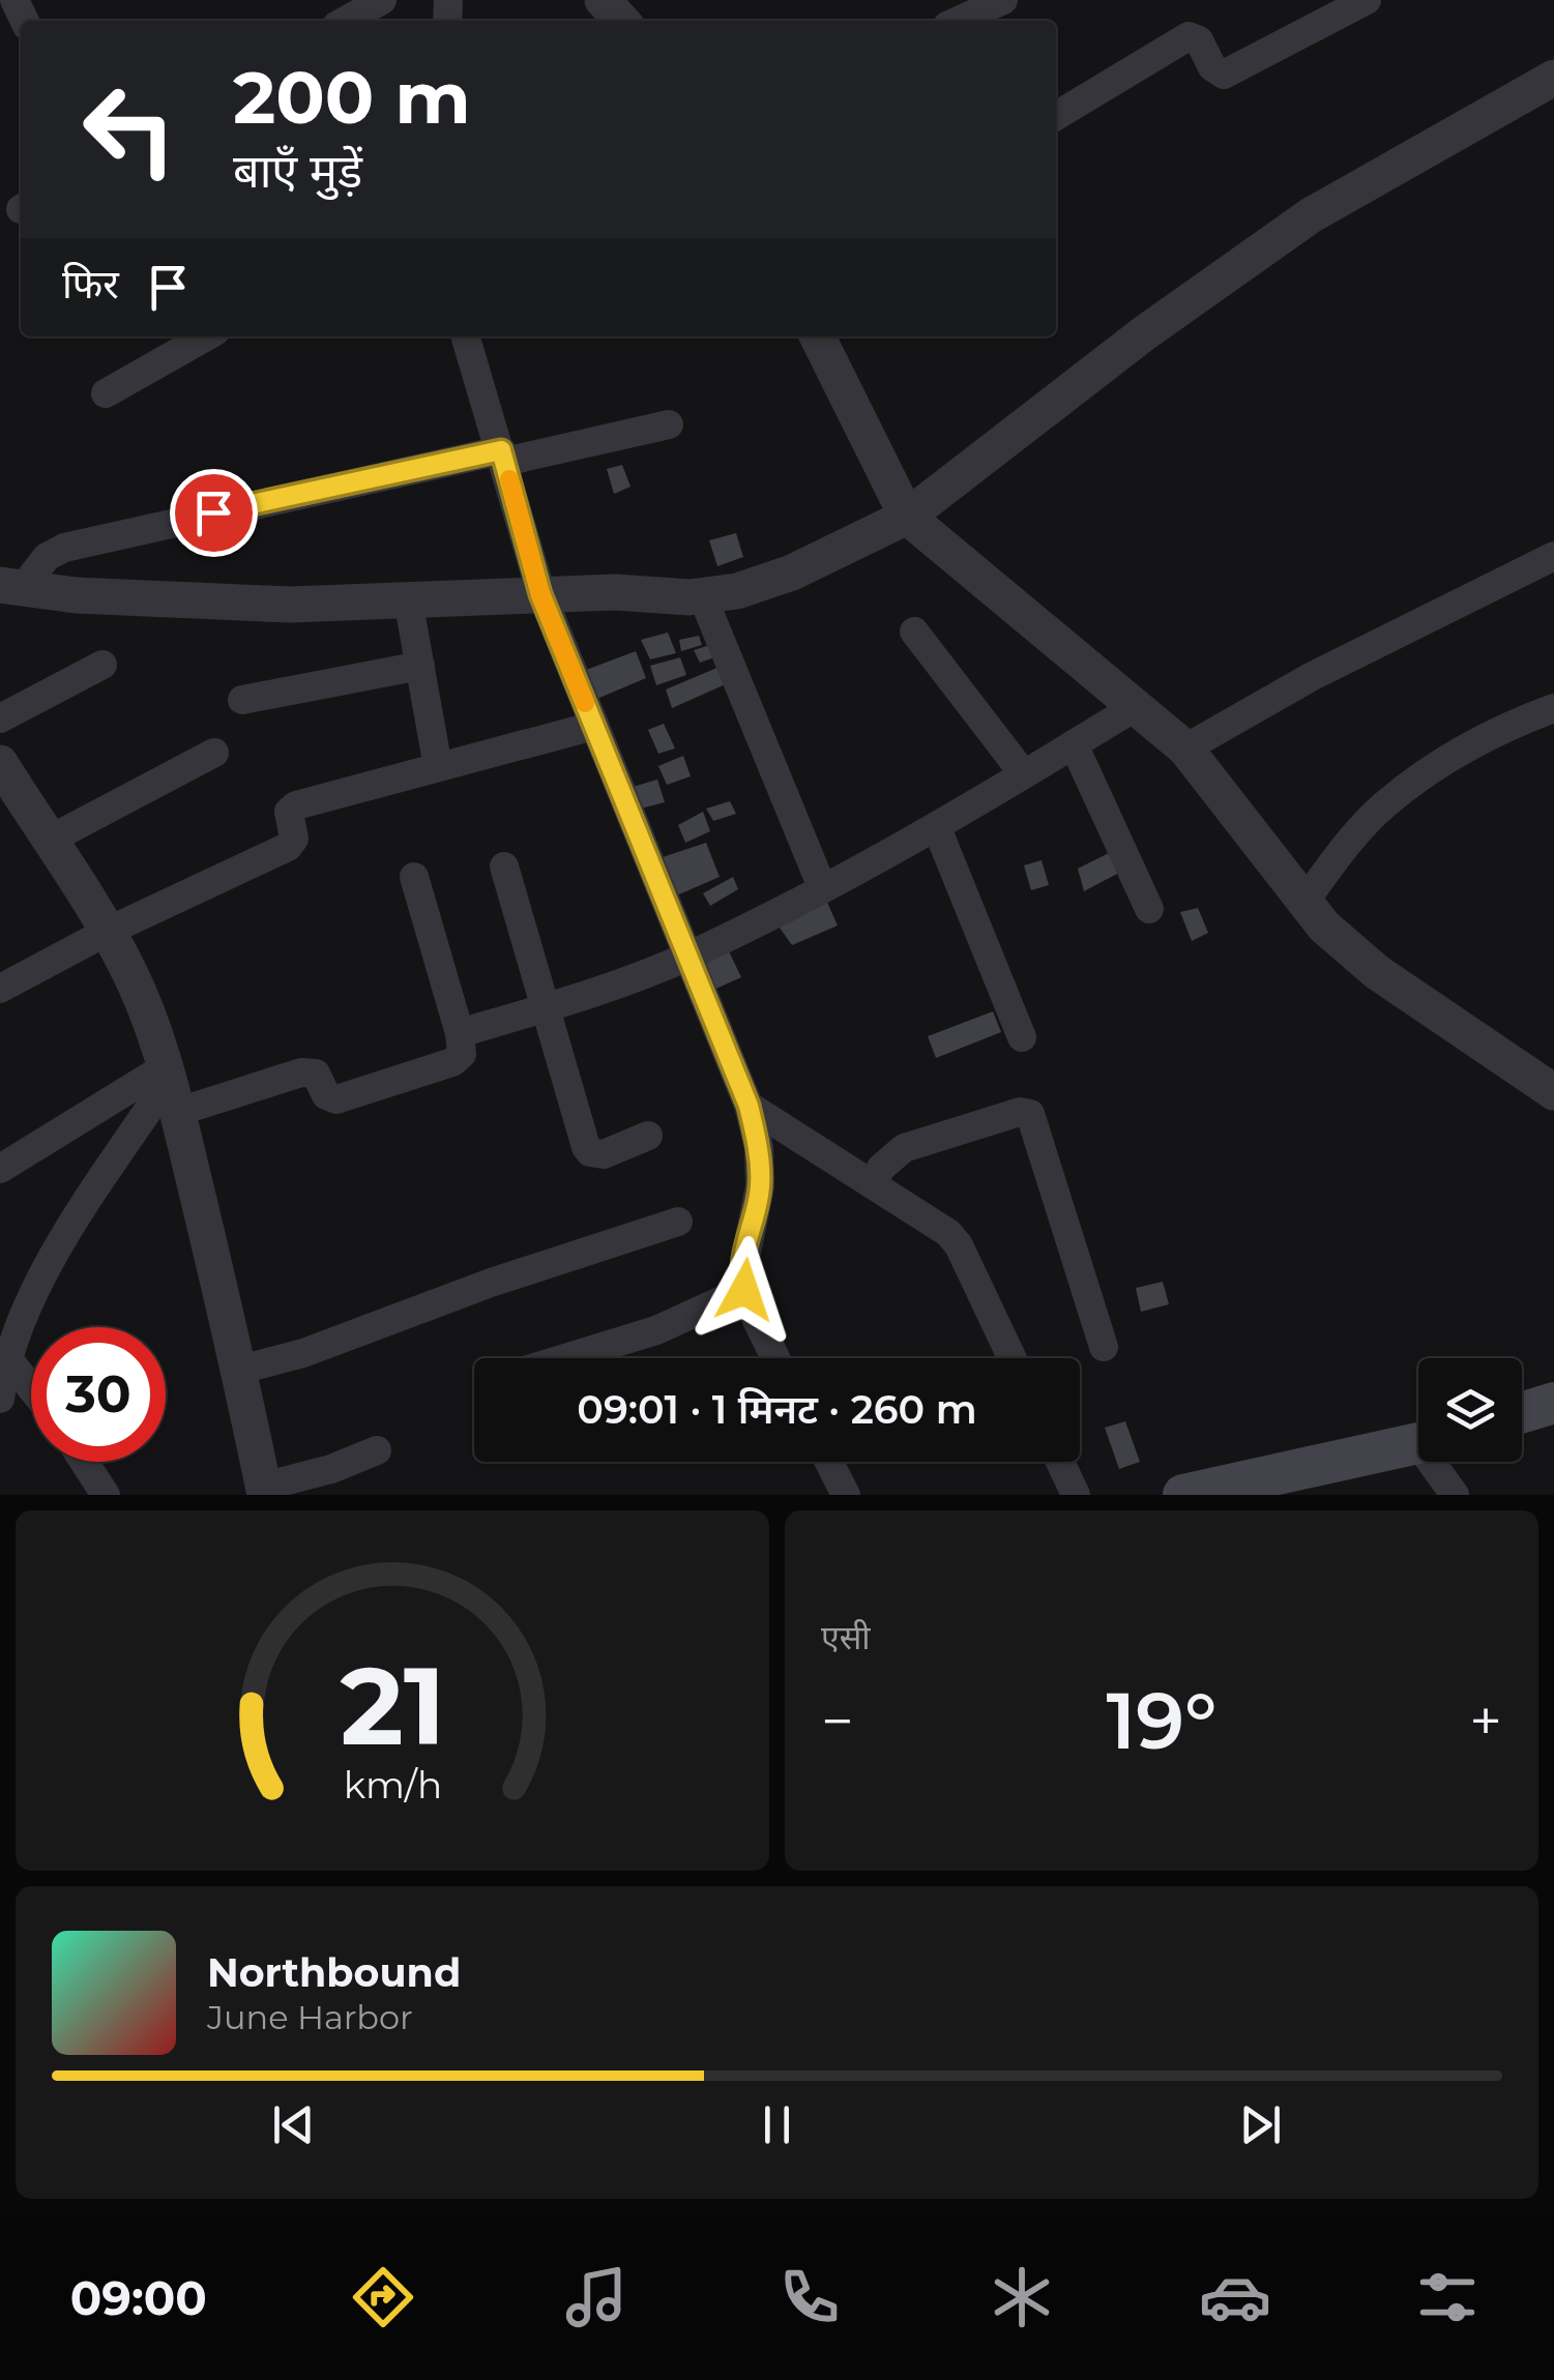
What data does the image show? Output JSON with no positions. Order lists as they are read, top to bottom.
{
  "page": {
    "turn": ["200 m", "बाएँ मुड़ें"],
    "then": "फिर",
    "limit": "30",
    "trip": "09:01 · 1 मिनट · 260 m",
    "tile": "एसी",
    "heat": ["−", "19°", "+"],
    "song": ["Northbound", "June Harbor"],
    "tabs": "09:00",
    "gauge": ["21", "km/h"]
  }
}
